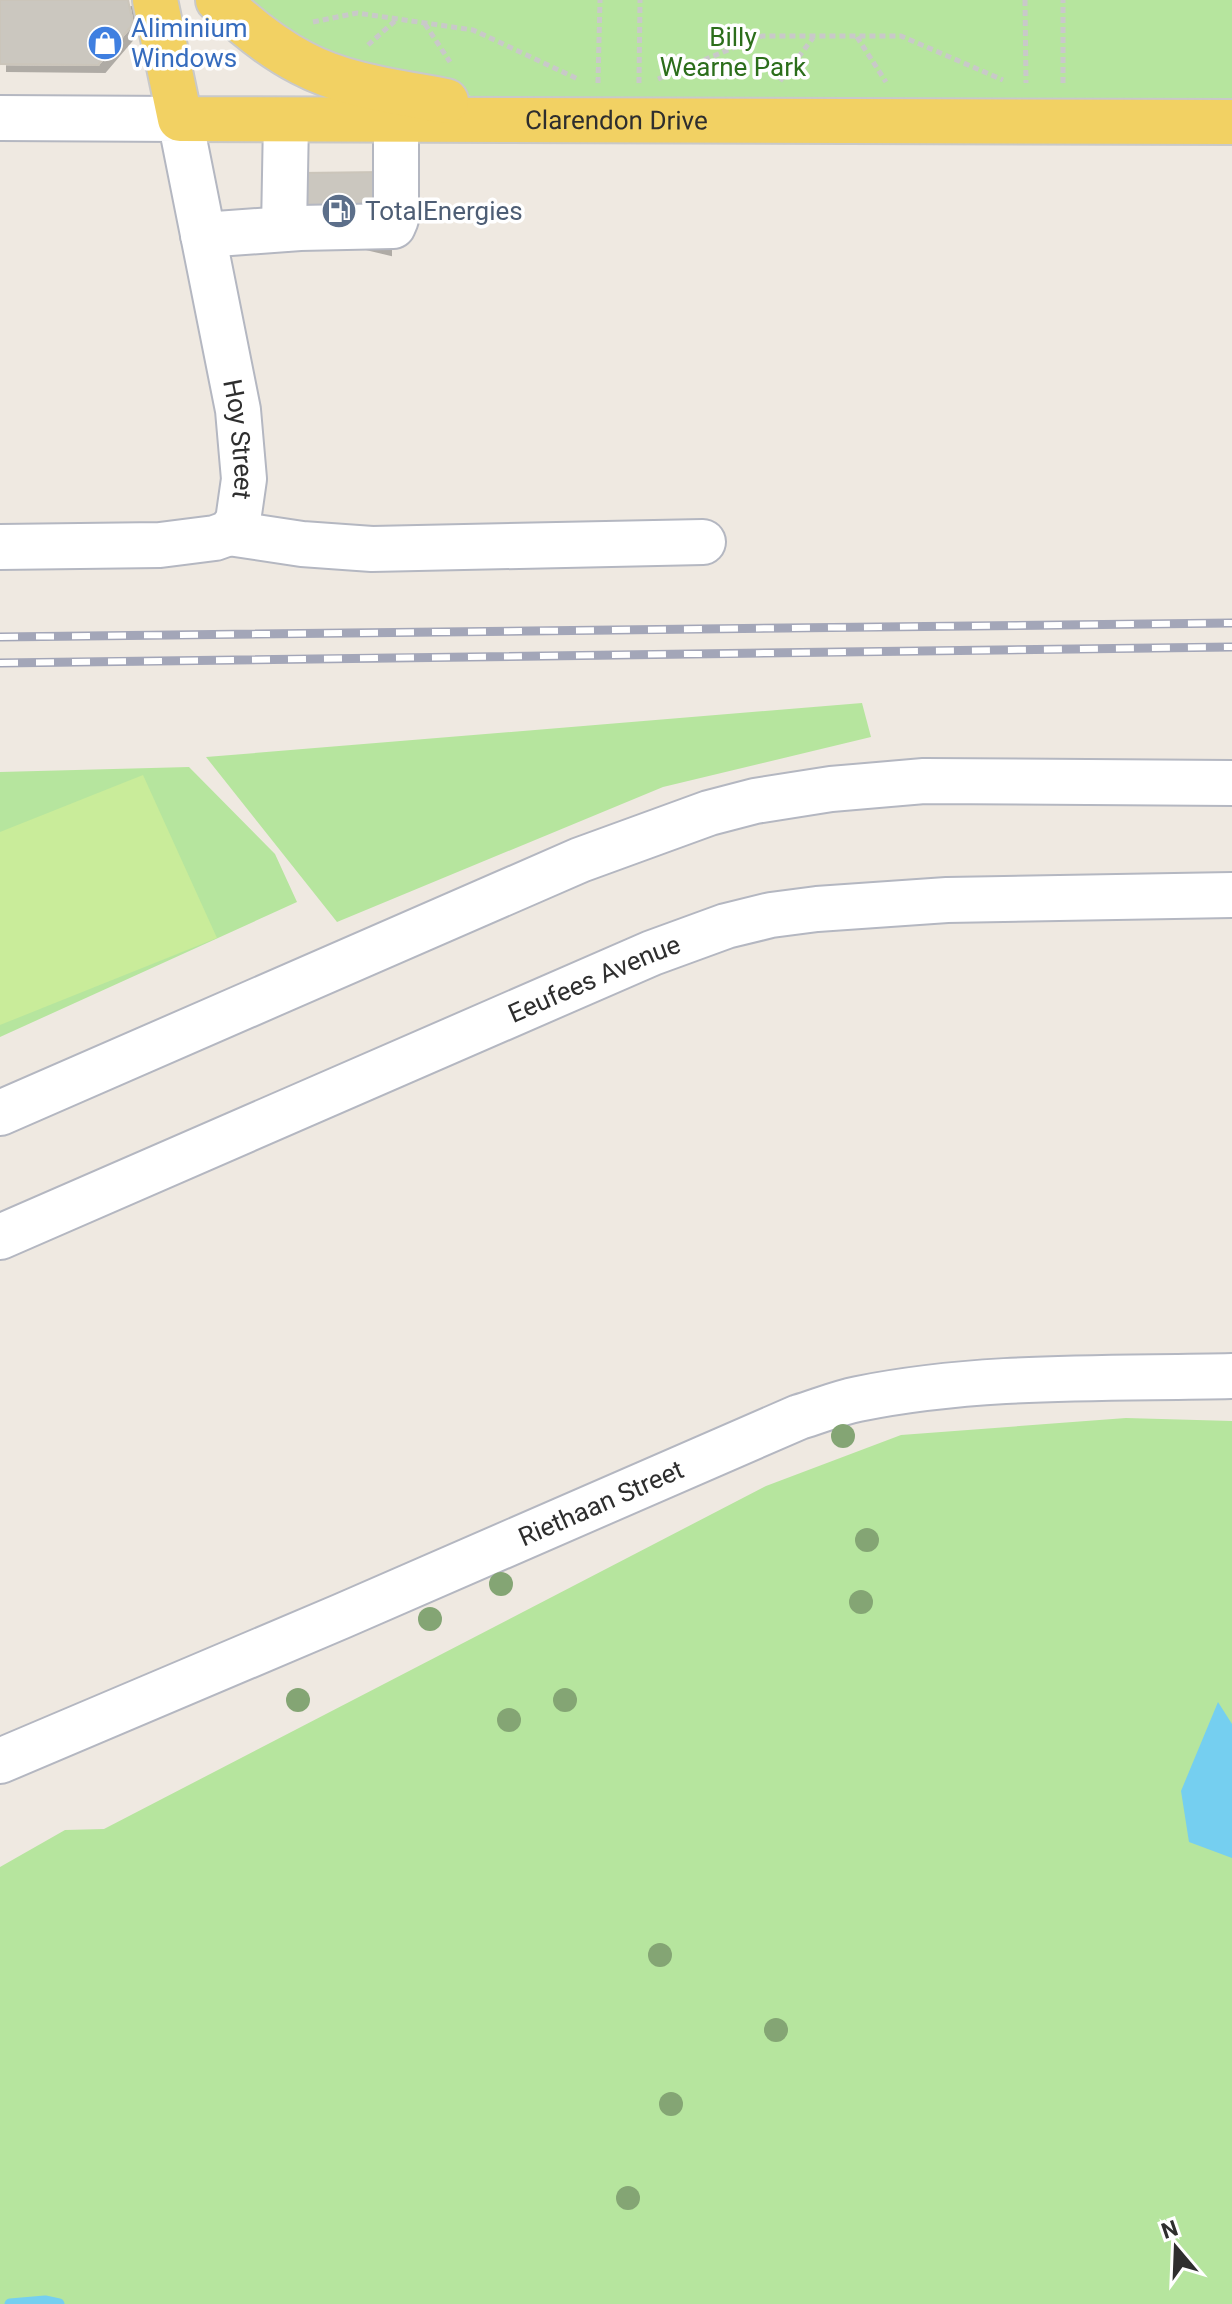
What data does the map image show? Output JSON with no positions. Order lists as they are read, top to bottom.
{
  "streets": {
    "main road": ["Clarendon Drive"],
    "street": ["Hoy Street", "Eeufees Avenue", "Riethaan Street"]
  },
  "crossings": [
    ["Clarendon Drive", "Hoy Street"]
  ],
  "parks": ["Billy Wearne Park"],
  "places": {
    "shop": ["Aliminium Windows"],
    "fuel station": ["TotalEnergies"]
  },
  "north": "top"
}
